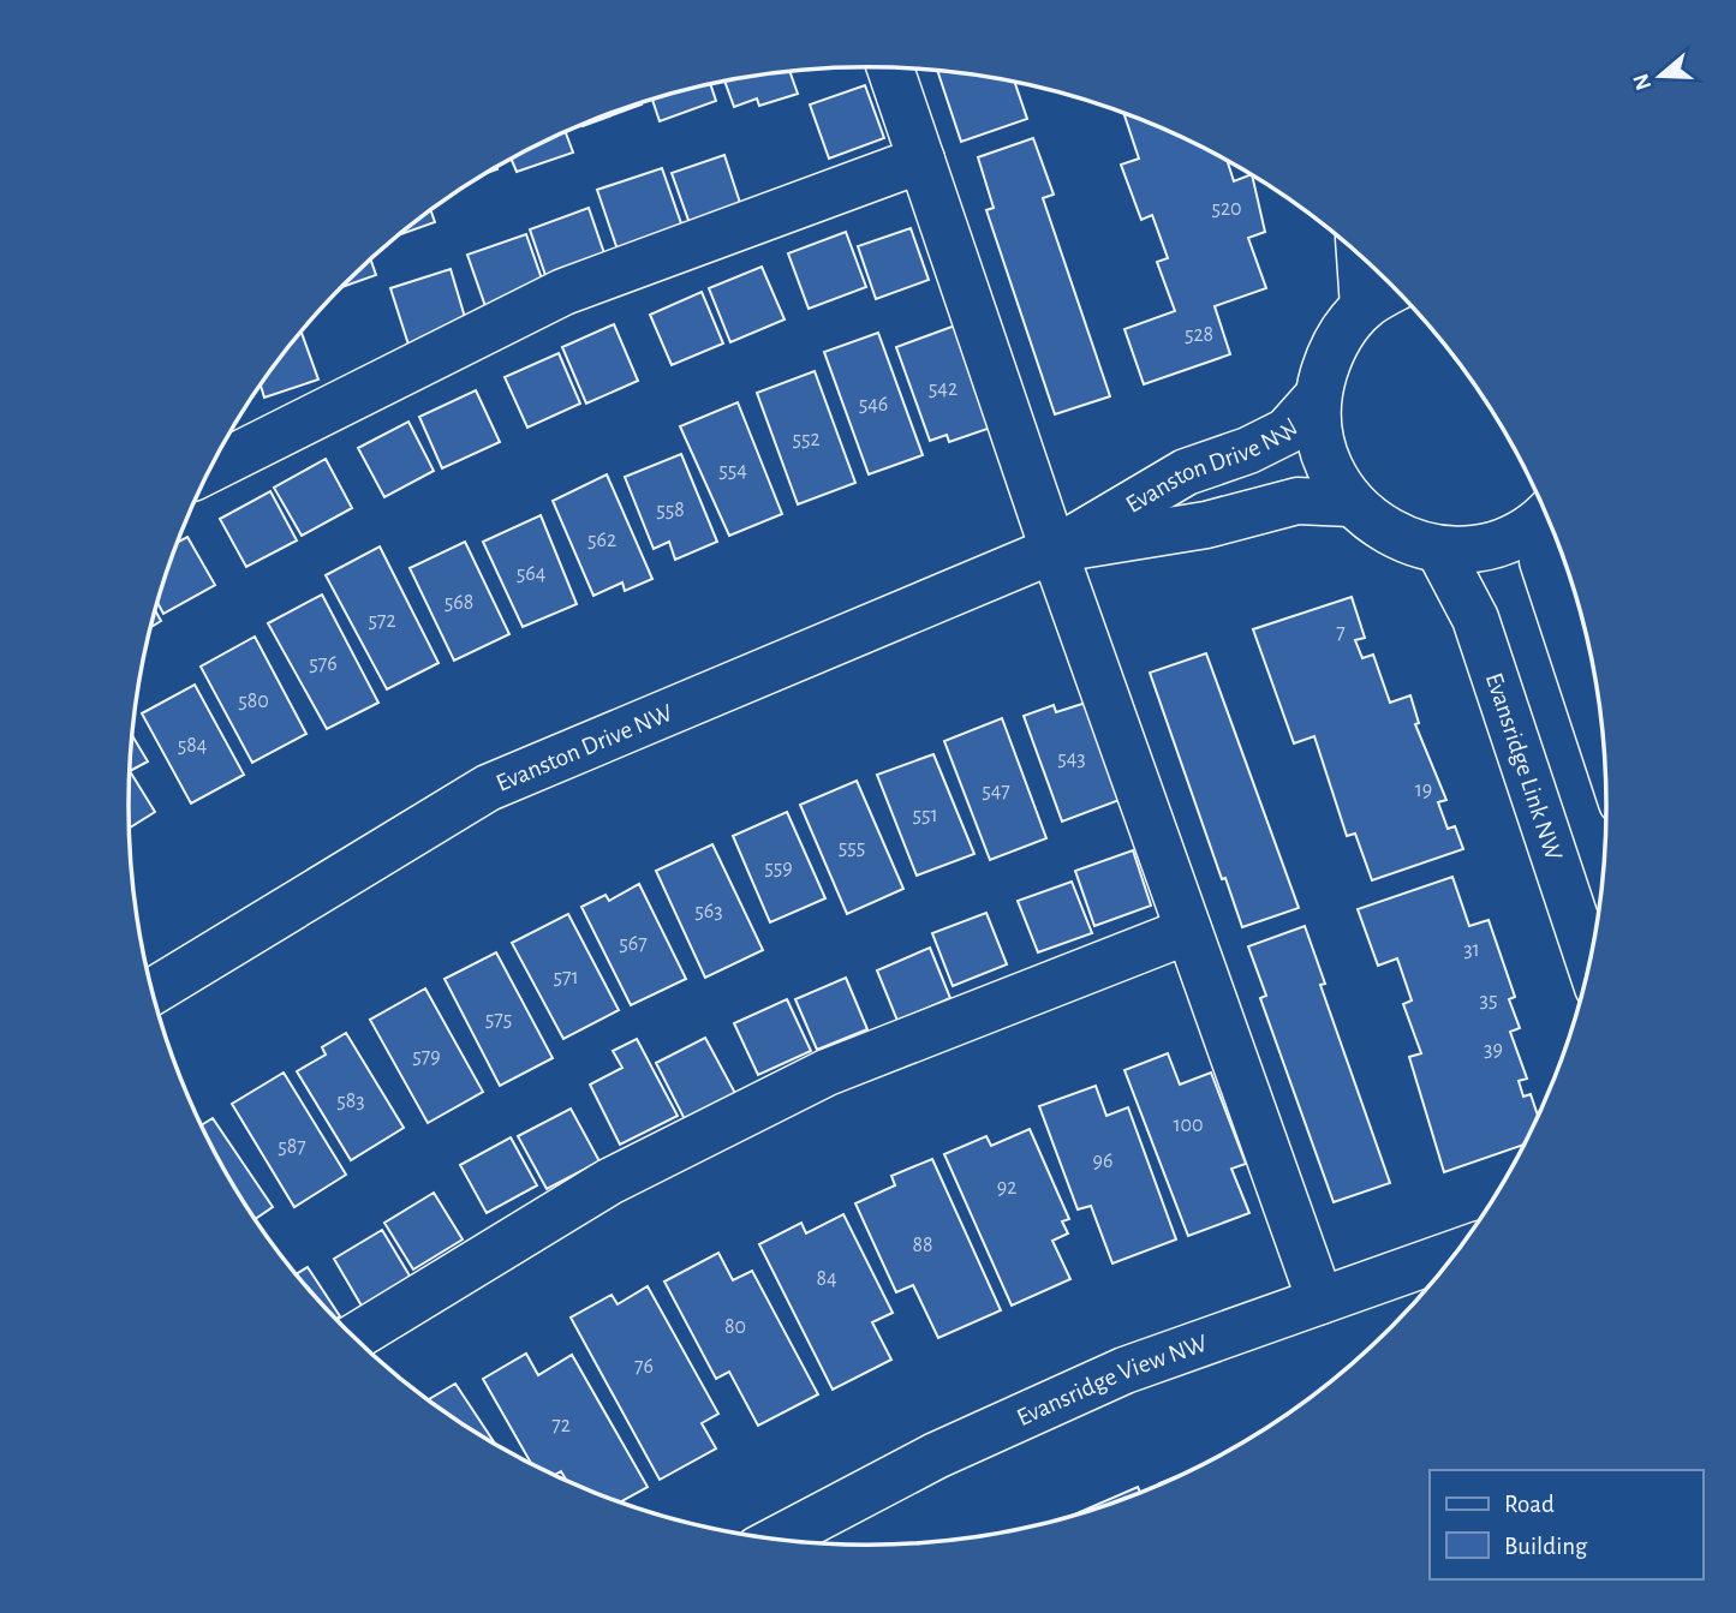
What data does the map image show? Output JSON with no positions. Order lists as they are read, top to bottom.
{
  "streets": {
    "street": ["Evanston Drive NW", "Evansridge Link NW", "Evansridge View NW"]
  },
  "house_numbers": [
    "520",
    "528",
    "542",
    "546",
    "552",
    "554",
    "558",
    "562",
    "564",
    "568",
    "572",
    "7",
    "576",
    "580",
    "584",
    "543",
    "19",
    "547",
    "551",
    "555",
    "559",
    "563",
    "567",
    "31",
    "571",
    "35",
    "575",
    "39",
    "579",
    "583",
    "100",
    "587",
    "96",
    "92",
    "88",
    "84",
    "80",
    "76",
    "72"
  ],
  "legend": ["Road", "Building"],
  "north": "left"
}
